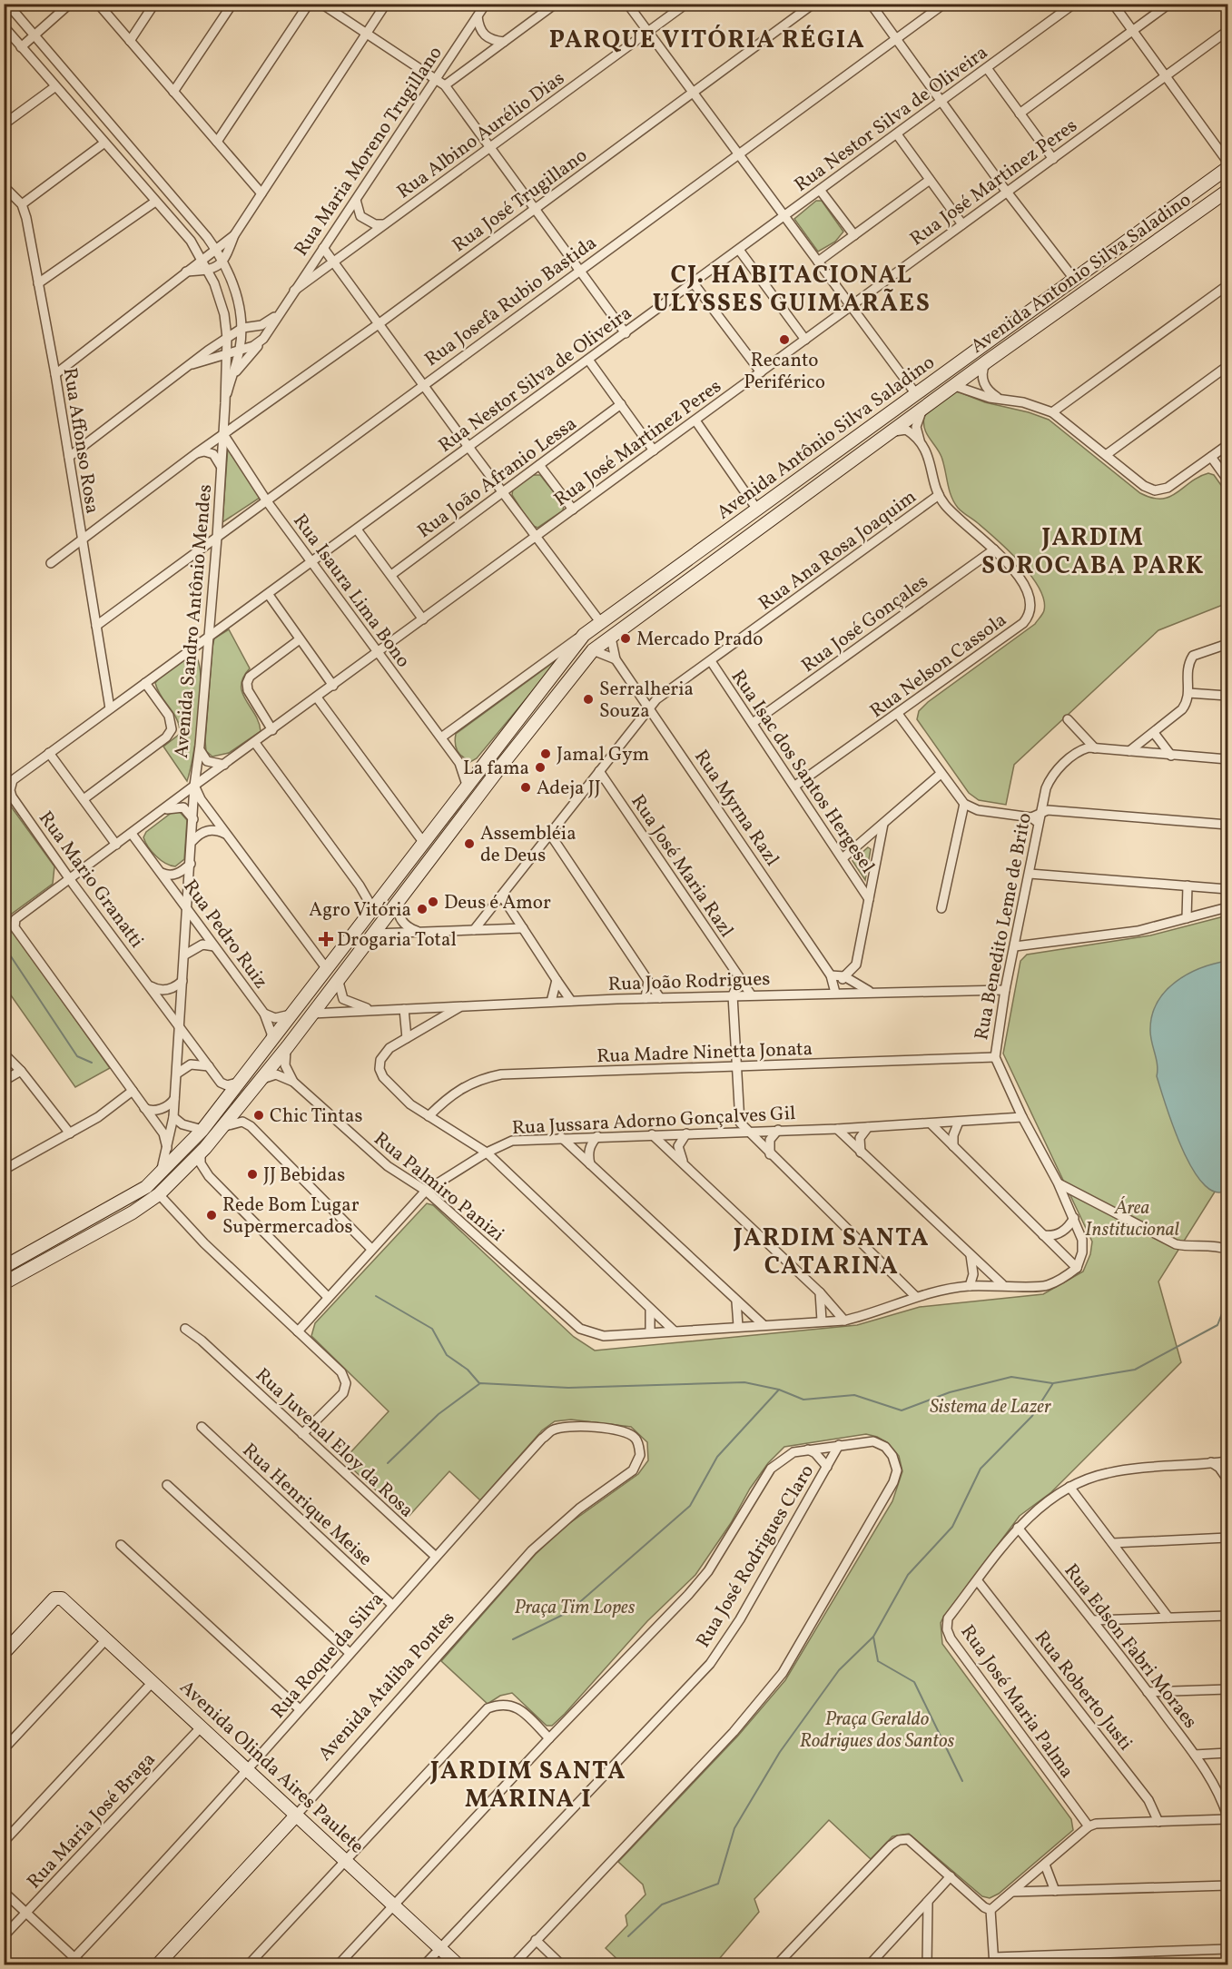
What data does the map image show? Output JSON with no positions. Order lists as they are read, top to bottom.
{
  "streets": {
    "main road": [
      "Avenida Antonio Silva Saladino",
      "Avenida Antônio Silva Saladino",
      "Avenida Ataliba Pontes",
      "Avenida Olinda Aires Paulete"
    ],
    "street": [
      "Rua Nestor Silva de Oliveira",
      "Rua Albino Aurélio Dias",
      "Rua Maria Moreno Trugillano",
      "Rua José Martinez Peres",
      "Rua José Trugillano",
      "Rua Josefa Rubio Bastida",
      "Rua Affonso Rosa",
      "Rua João Afranio Lessa",
      "Rua Ana Rosa Joaquim",
      "Rua Isaura Lima Bono",
      "Avenida Sandro Antônio Mendes",
      "Rua José Gonçales",
      "Rua Nelson Cassola",
      "Rua Isac dos Santos Hergesel",
      "Rua Myrna Razl",
      "Rua José Maria Razl",
      "Rua Mario Granatti",
      "Rua Benedito Leme de Brito",
      "Rua Pedro Ruiz",
      "Rua João Rodrigues",
      "Rua Madre Ninetta Jonata",
      "Rua Jussara Adorno Gonçalves Gil",
      "Rua Palmiro Panizi",
      "Rua Juvenal Eloy da Rosa",
      "Rua Henrique Meise",
      "Rua José Rodrigues Claro",
      "Rua Edson Fabri Moraes",
      "Rua Roque da Silva",
      "Rua Roberto Justi",
      "Rua José Maria Palma",
      "Rua Maria José Braga"
    ]
  },
  "crossings": [
    ["Rua Nestor Silva de Oliveira", "Rua Affonso Rosa"],
    ["Rua Nestor Silva de Oliveira", "Rua Isaura Lima Bono"],
    ["Rua Nestor Silva de Oliveira", "Avenida Sandro Antônio Mendes"],
    ["Rua Nestor Silva de Oliveira", "Rua Mario Granatti"],
    ["Rua Albino Aurélio Dias", "Rua Maria Moreno Trugillano"],
    ["Rua Maria Moreno Trugillano", "Avenida Sandro Antônio Mendes"],
    ["Rua José Martinez Peres", "Rua Isaura Lima Bono"],
    ["Rua José Martinez Peres", "Avenida Sandro Antônio Mendes"],
    ["Rua José Martinez Peres", "Rua Mario Granatti"],
    ["Rua José Martinez Peres", "Rua Pedro Ruiz"],
    ["Rua José Trugillano", "Rua Affonso Rosa"],
    ["Rua José Trugillano", "Rua Isaura Lima Bono"],
    ["Rua José Trugillano", "Avenida Sandro Antônio Mendes"],
    ["Avenida Antonio Silva Saladino", "Avenida Antônio Silva Saladino"],
    ["Rua Josefa Rubio Bastida", "Rua Affonso Rosa"],
    ["Rua Josefa Rubio Bastida", "Rua Isaura Lima Bono"],
    ["Rua Josefa Rubio Bastida", "Avenida Sandro Antônio Mendes"],
    ["Avenida Antônio Silva Saladino", "Rua Nelson Cassola"],
    ["Rua Ana Rosa Joaquim", "Rua Nelson Cassola"],
    ["Rua Ana Rosa Joaquim", "Rua Isac dos Santos Hergesel"],
    ["Rua Ana Rosa Joaquim", "Rua Myrna Razl"],
    ["Rua Ana Rosa Joaquim", "Rua José Maria Razl"],
    ["Rua Isaura Lima Bono", "Avenida Sandro Antônio Mendes"],
    ["Avenida Sandro Antônio Mendes", "Rua Mario Granatti"],
    ["Avenida Sandro Antônio Mendes", "Rua Pedro Ruiz"],
    ["Rua José Gonçales", "Rua Nelson Cassola"],
    ["Rua José Gonçales", "Rua Isac dos Santos Hergesel"],
    ["Rua Nelson Cassola", "Rua Isac dos Santos Hergesel"],
    ["Rua Myrna Razl", "Rua João Rodrigues"],
    ["Rua José Maria Razl", "Rua João Rodrigues"],
    ["Rua Benedito Leme de Brito", "Rua João Rodrigues"],
    ["Rua Benedito Leme de Brito", "Rua Madre Ninetta Jonata"],
    ["Rua Benedito Leme de Brito", "Rua Jussara Adorno Gonçalves Gil"],
    ["Rua Jussara Adorno Gonçalves Gil", "Rua Palmiro Panizi"],
    ["Rua Juvenal Eloy da Rosa", "Rua Roque da Silva"],
    ["Rua Henrique Meise", "Rua Roque da Silva"],
    ["Rua José Rodrigues Claro", "Avenida Olinda Aires Paulete"],
    ["Rua Edson Fabri Moraes", "Rua José Maria Palma"],
    ["Rua Roque da Silva", "Avenida Ataliba Pontes"],
    ["Rua Roque da Silva", "Avenida Olinda Aires Paulete"],
    ["Avenida Ataliba Pontes", "Avenida Olinda Aires Paulete"],
    ["Rua Roberto Justi", "Rua José Maria Palma"],
    ["Avenida Olinda Aires Paulete", "Rua Maria José Braga"]
  ],
  "districts": [
    "PARQUE VITÓRIA RÉGIA",
    "CJ. HABITACIONAL ULYSSES GUIMARÃES",
    "JARDIM SOROCABA PARK",
    "JARDIM SANTA CATARINA",
    "JARDIM SANTA MARINA I"
  ],
  "parks": [
    "Área Institucional",
    "Sistema de Lazer",
    "Praça Tim Lopes",
    "Praça Geraldo Rodrigues dos Santos"
  ],
  "places": {
    "other": [
      "Recanto Periférico",
      "Mercado Prado",
      "Serralheria Souza",
      "Jamal Gym",
      "La fama",
      "Adeja JJ",
      "Assembléia de Deus",
      "Deus é Amor",
      "Agro Vitória",
      "Chic Tintas",
      "JJ Bebidas",
      "Rede Bom Lugar Supermercados"
    ],
    "health": ["Drogaria Total"]
  }
}
